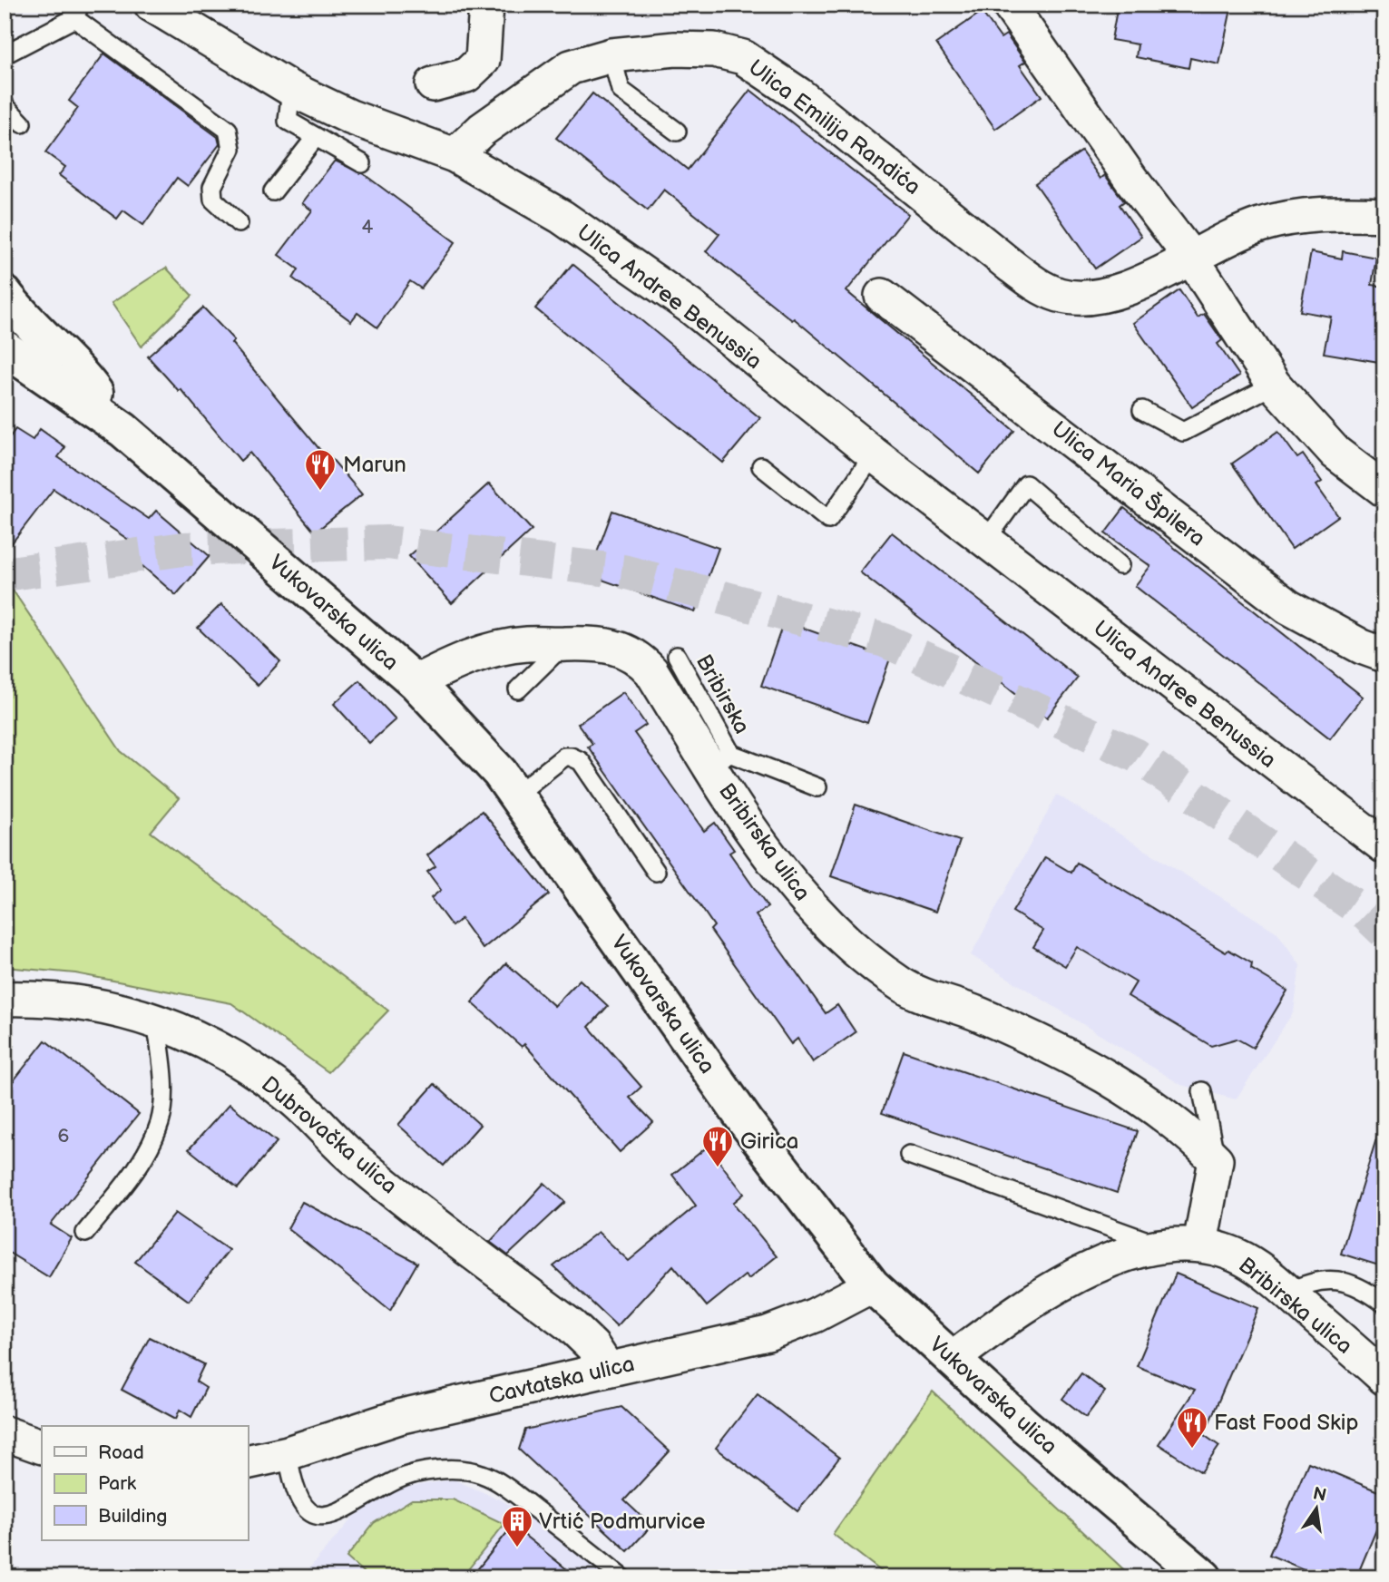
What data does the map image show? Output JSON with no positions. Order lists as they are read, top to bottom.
{
  "streets": {
    "main road": ["Vukovarska ulica"],
    "street": [
      "Ulica Emilija Randića",
      "Ulica Andree Benussia",
      "Ulica Maria Špilera",
      "Bribirska ulica",
      "Dubrovačka ulica",
      "Cavtatska ulica"
    ],
    "lane": ["Bribirska"]
  },
  "crossings": [
    ["Ulica Emilija Randića", "Ulica Andree Benussia"],
    ["Vukovarska ulica", "Bribirska ulica"],
    ["Vukovarska ulica", "Cavtatska ulica"],
    ["Bribirska", "Bribirska ulica"],
    ["Dubrovačka ulica", "Cavtatska ulica"]
  ],
  "places": {
    "restaurant": ["Marun", "Girica", "Fast Food Skip"],
    "building": ["Vrtić Podmurvice"]
  },
  "house_numbers": ["4", "6"],
  "legend": ["Road", "Park", "Building"],
  "north": "top"
}
